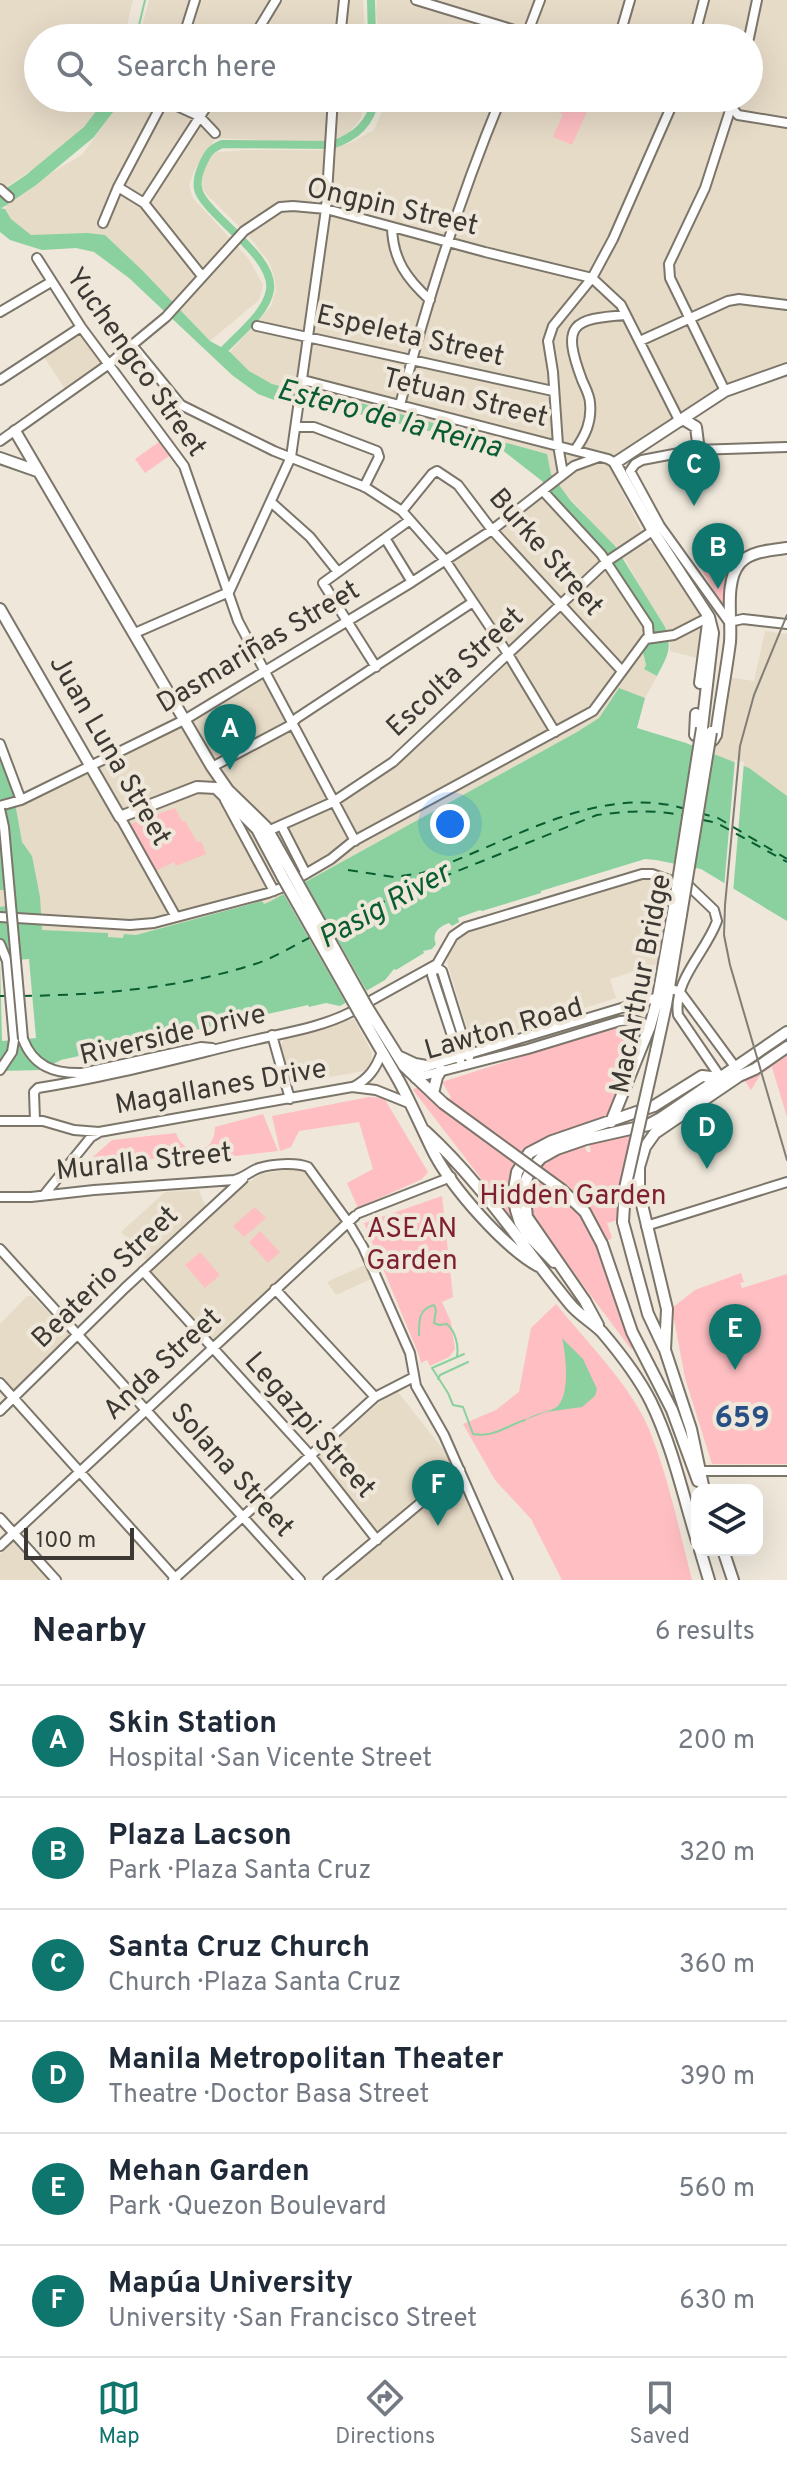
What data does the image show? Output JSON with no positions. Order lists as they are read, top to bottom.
{
  "streets": {
    "main road": ["Juan Luna Street", "MacArthur Bridge"],
    "street": [
      "Ongpin Street",
      "Espeleta Street",
      "Yuchengco Street",
      "Tetuan Street",
      "Burke Street",
      "Dasmariñas Street",
      "Escolta Street",
      "Lawton Road",
      "Riverside Drive",
      "Magallanes Drive",
      "Muralla Street",
      "Beaterio Street",
      "Anda Street",
      "Legazpi Street",
      "Solana Street"
    ]
  },
  "crossings": [
    ["Ongpin Street", "Yuchengco Street"],
    ["Yuchengco Street", "Dasmariñas Street"],
    ["Yuchengco Street", "Escolta Street"],
    ["Tetuan Street", "Dasmariñas Street"],
    ["Burke Street", "Dasmariñas Street"],
    ["Burke Street", "Escolta Street"],
    ["Dasmariñas Street", "Juan Luna Street"],
    ["MacArthur Bridge", "Lawton Road"],
    ["Riverside Drive", "Magallanes Drive"],
    ["Magallanes Drive", "Muralla Street"],
    ["Muralla Street", "Beaterio Street"],
    ["Muralla Street", "Anda Street"],
    ["Beaterio Street", "Legazpi Street"],
    ["Beaterio Street", "Solana Street"],
    ["Anda Street", "Legazpi Street"],
    ["Anda Street", "Solana Street"]
  ],
  "districts": ["659"],
  "water": ["Estero de la Reina", "Pasig River"],
  "parks": ["Hidden Garden", "ASEAN Garden"],
  "scale_bar": "100 m",
  "page": {
    "search": "Search here",
    "pins": [
      "C",
      "B",
      "A",
      "D",
      "E",
      "F"
    ],
    "scale": "100 m",
    "heading": ["Nearby", "6 results"],
    "list": [
      {
        "mark": "A",
        "name": "Skin Station",
        "note": "Hospital · San Vicente Street",
        "value": "200 m"
      },
      {
        "mark": "B",
        "name": "Plaza Lacson",
        "note": "Park · Plaza Santa Cruz",
        "value": "320 m"
      },
      {
        "mark": "C",
        "name": "Santa Cruz Church",
        "note": "Church · Plaza Santa Cruz",
        "value": "360 m"
      },
      {
        "mark": "D",
        "name": "Manila Metropolitan Theater",
        "note": "Theatre · Doctor Basa Street",
        "value": "390 m"
      },
      {
        "mark": "E",
        "name": "Mehan Garden",
        "note": "Park · Quezon Boulevard",
        "value": "560 m"
      },
      {
        "mark": "F",
        "name": "Mapúa University",
        "note": "University · San Francisco Street",
        "value": "630 m"
      }
    ],
    "nav": ["Map", "Directions", "Saved"]
  }
}
